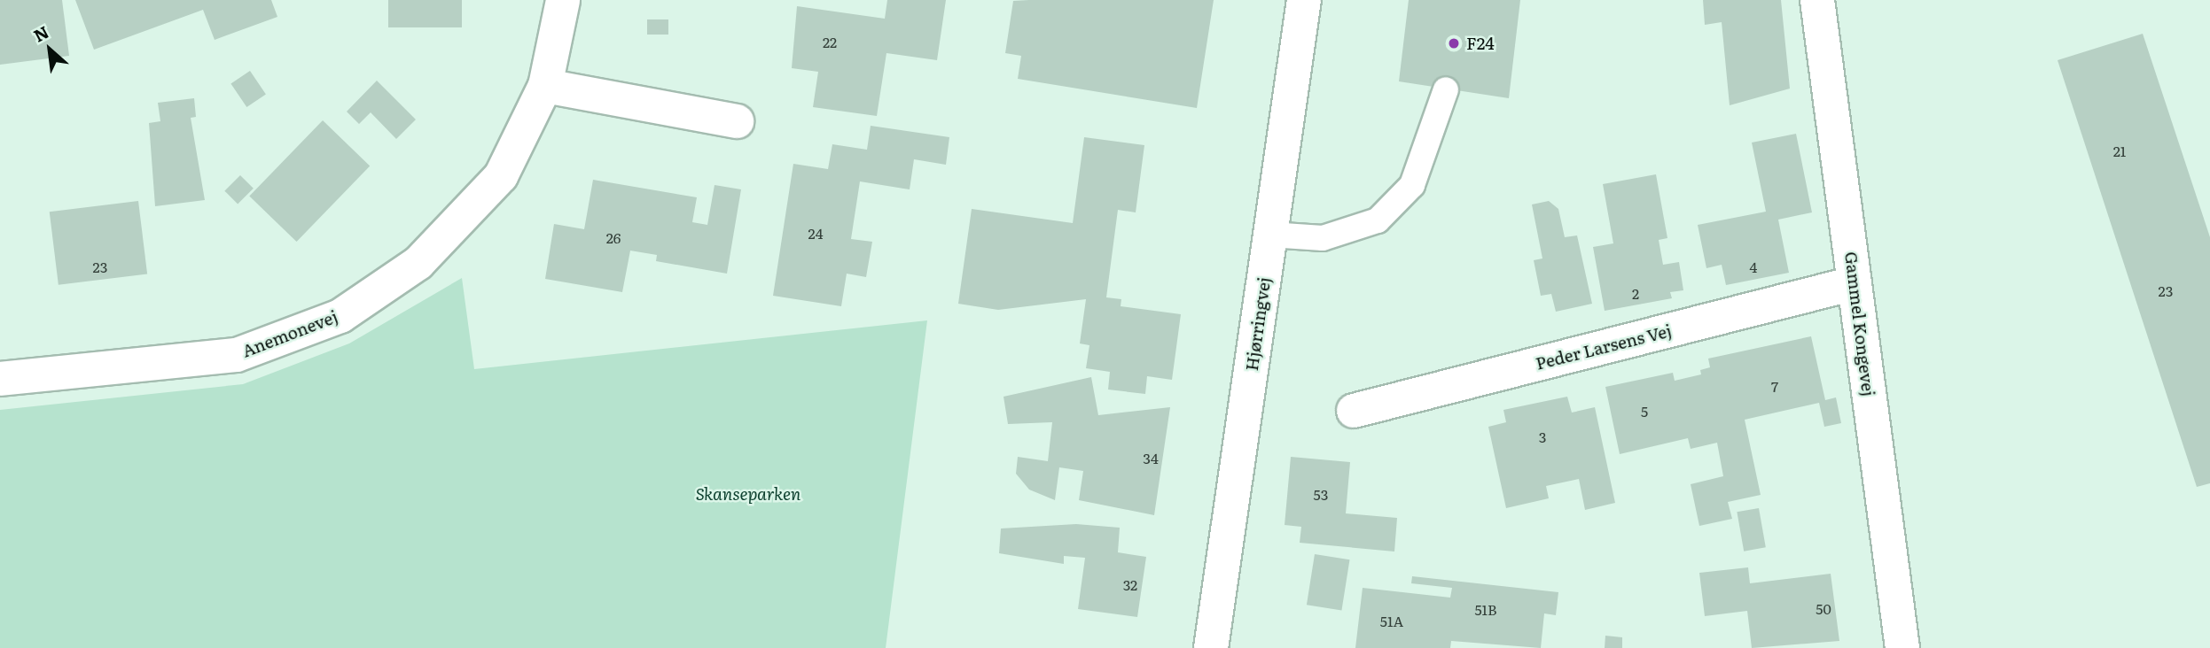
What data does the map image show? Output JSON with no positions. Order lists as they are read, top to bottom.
{
  "streets": {
    "street": [
      "Hjørringvej",
      "Gammel Kongevej",
      "Anemonevej",
      "Peder Larsens Vej"
    ]
  },
  "crossings": [
    ["Gammel Kongevej", "Peder Larsens Vej"]
  ],
  "parks": ["Skanseparken"],
  "places": ["F24"],
  "house_numbers": [
    "22",
    "21",
    "24",
    "26",
    "23",
    "4",
    "23",
    "2",
    "7",
    "5",
    "3",
    "34",
    "53",
    "32",
    "50",
    "51B",
    "51A"
  ],
  "north": "top left"
}
